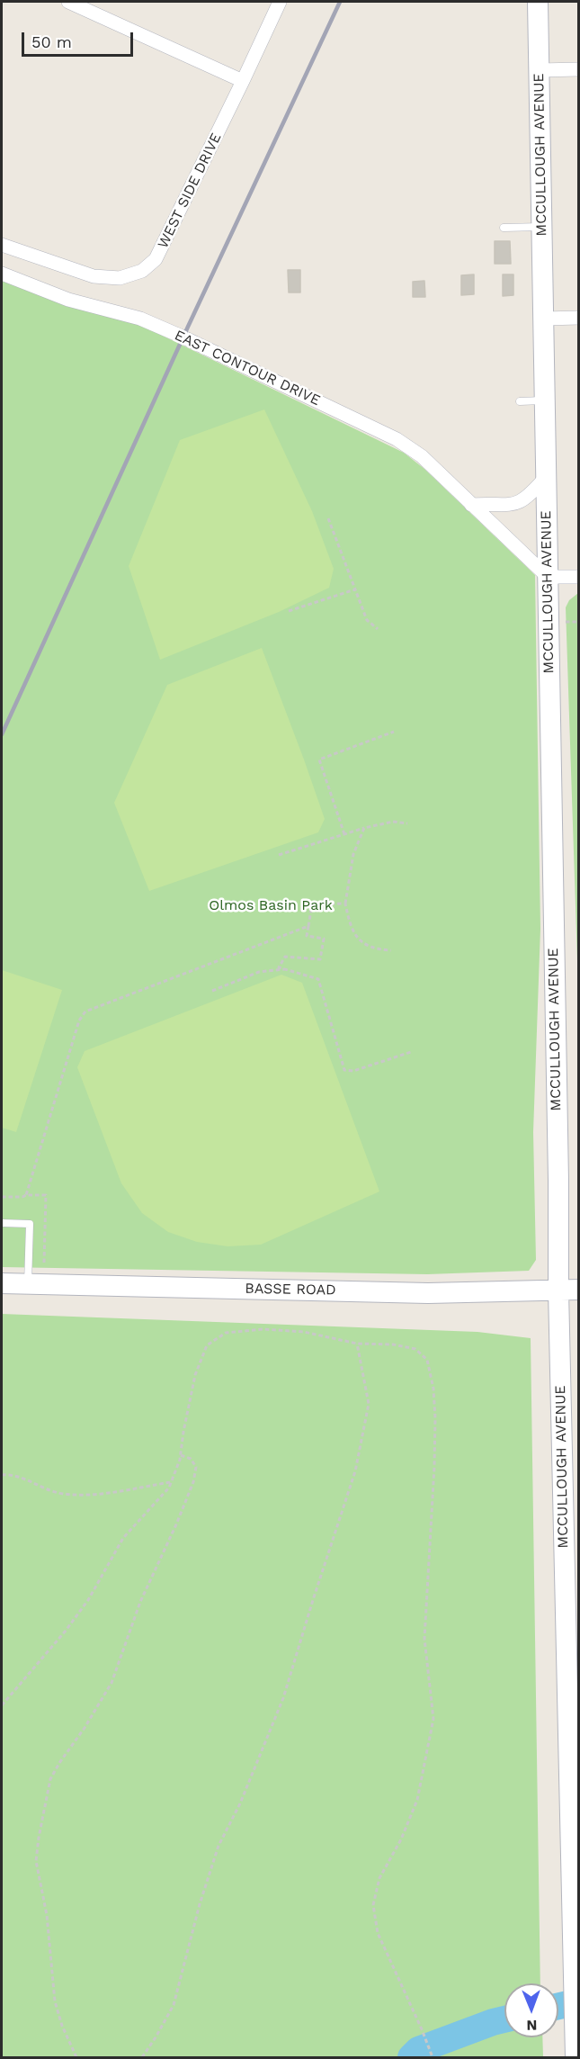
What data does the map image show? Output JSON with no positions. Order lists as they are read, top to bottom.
{
  "streets": {
    "main road": ["MCCULLOUGH AVENUE", "BASSE ROAD"],
    "street": ["WEST SIDE DRIVE", "EAST CONTOUR DRIVE"]
  },
  "crossings": [
    ["MCCULLOUGH AVENUE", "EAST CONTOUR DRIVE"],
    ["MCCULLOUGH AVENUE", "BASSE ROAD"]
  ],
  "parks": ["Olmos Basin Park"],
  "scale_bar": "50 m",
  "north": "bottom"
}
